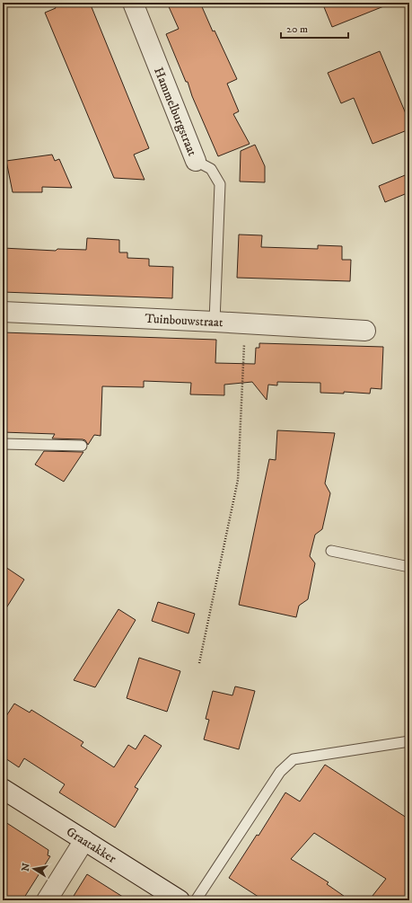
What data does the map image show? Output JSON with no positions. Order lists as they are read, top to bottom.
{
  "streets": {
    "street": ["Hammelburgstraat", "Tuinbouwstraat", "Graatakker"]
  },
  "crossings": [
    ["Hammelburgstraat", "Tuinbouwstraat"]
  ],
  "scale_bar": "20 m",
  "north": "left"
}
